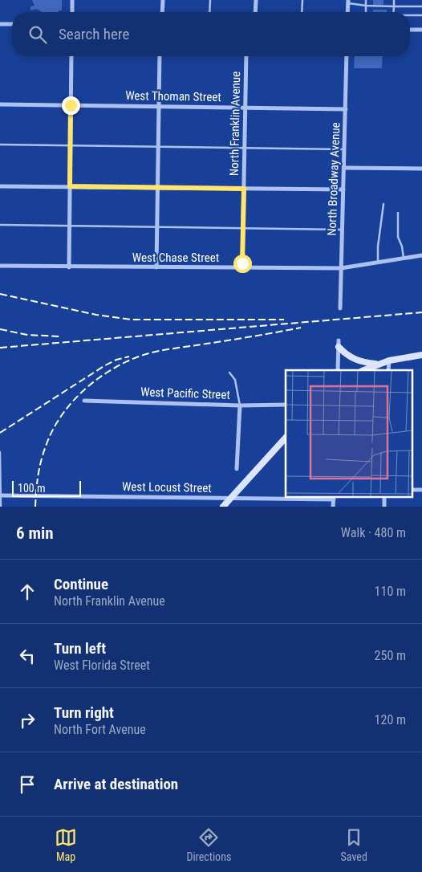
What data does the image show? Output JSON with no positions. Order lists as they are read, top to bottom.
{
  "streets": {
    "street": [
      "West Thoman Street",
      "North Franklin Avenue",
      "North Broadway Avenue",
      "West Chase Street",
      "West Pacific Street",
      "West Locust Street"
    ]
  },
  "crossings": [
    ["West Thoman Street", "North Franklin Avenue"],
    ["West Thoman Street", "North Broadway Avenue"],
    ["North Franklin Avenue", "West Chase Street"],
    ["North Broadway Avenue", "West Chase Street"]
  ],
  "scale_bar": "100 m",
  "page": {
    "search": "Search here",
    "scale": "100 m",
    "heading": ["6 min", "Walk · 480 m"],
    "list": [
      ["Continue", "North Franklin Avenue", "110 m"],
      ["Turn left", "West Florida Street", "250 m"],
      ["Turn right", "North Fort Avenue", "120 m"],
      "Arrive at destination"
    ],
    "nav": ["Map", "Directions", "Saved"]
  }
}
